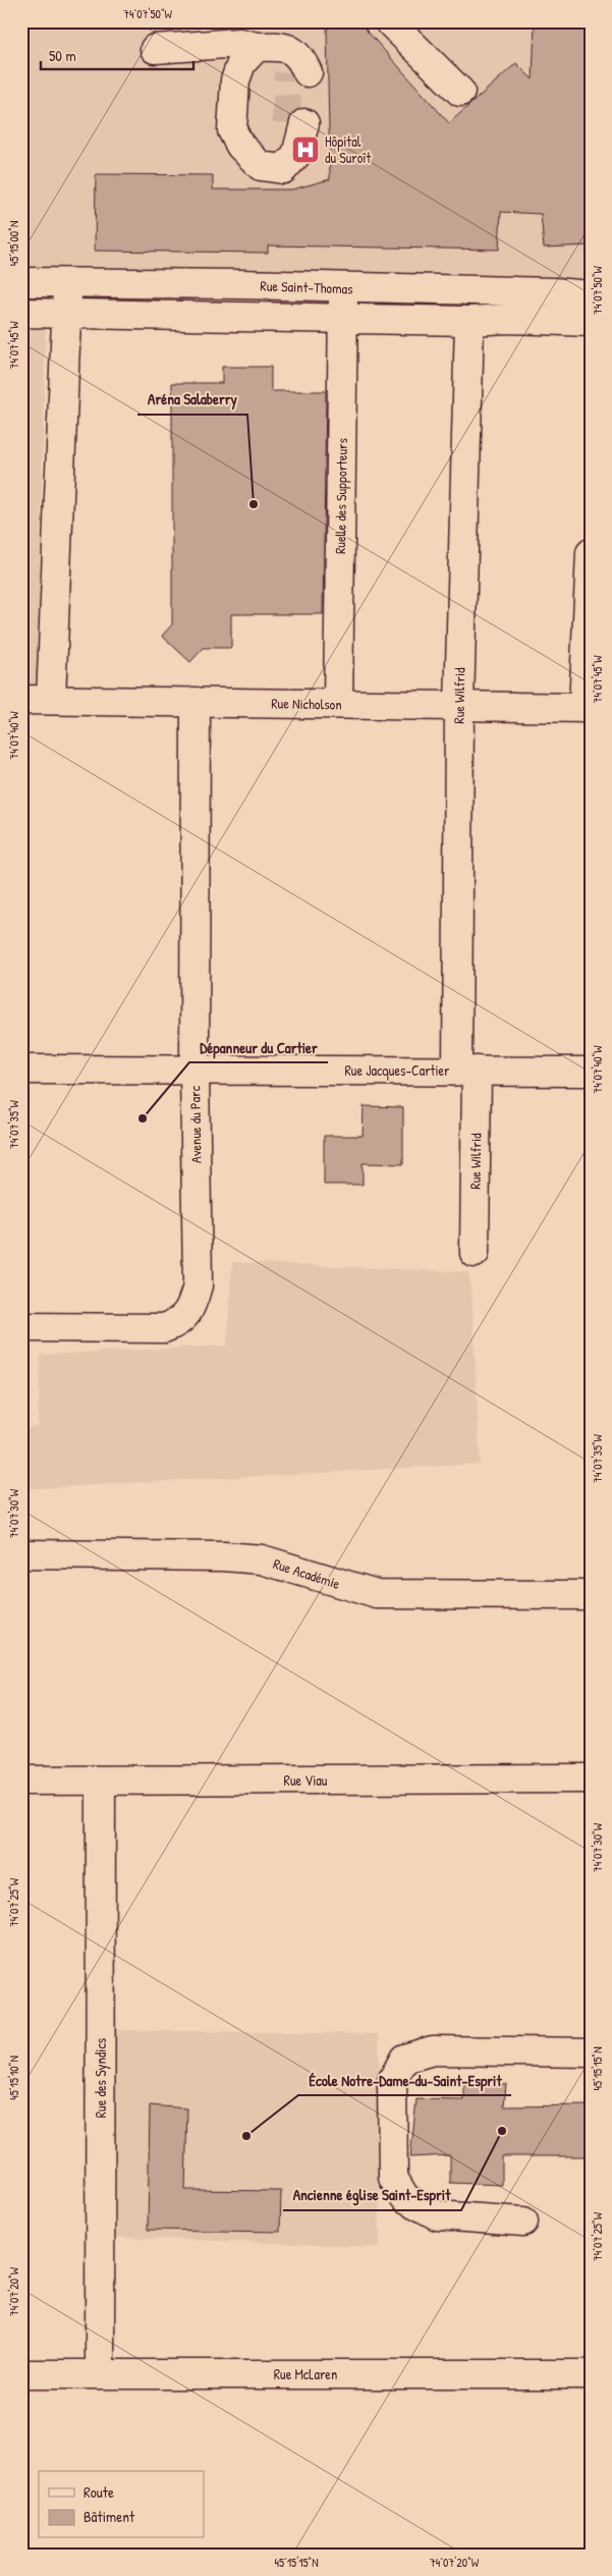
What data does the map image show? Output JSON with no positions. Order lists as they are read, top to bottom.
{
  "streets": {
    "street": [
      "Rue Saint-Thomas",
      "Ruelle des Supporteurs",
      "Rue Wilfrid",
      "Rue Nicholson",
      "Rue Jacques-Cartier",
      "Avenue du Parc",
      "Rue Académie",
      "Rue Viau",
      "Rue des Syndics",
      "Rue McLaren"
    ]
  },
  "crossings": [
    ["Rue Saint-Thomas", "Ruelle des Supporteurs"],
    ["Ruelle des Supporteurs", "Rue Nicholson"],
    ["Rue Wilfrid", "Rue Nicholson"],
    ["Rue Wilfrid", "Rue Jacques-Cartier"],
    ["Rue Nicholson", "Avenue du Parc"],
    ["Rue Jacques-Cartier", "Avenue du Parc"],
    ["Rue Viau", "Rue des Syndics"],
    ["Rue des Syndics", "Rue McLaren"]
  ],
  "places": {
    "hospital": ["Hôpital du Suroît"],
    "other": [
      "Aréna Salaberry",
      "Dépanneur du Cartier",
      "Ancienne église Saint-Esprit",
      "École Notre-Dame-du-Saint-Esprit"
    ]
  },
  "legend": ["Route", "Bâtiment"],
  "scale_bar": "50 m",
  "coordinates": [
    "74°07'50\"W",
    "45°15'00\"N",
    "74°07'45\"W",
    "74°07'40\"W",
    "74°07'35\"W",
    "74°07'30\"W",
    "74°07'25\"W",
    "45°15'15\"N",
    "45°15'10\"N",
    "74°07'20\"W"
  ]
}
